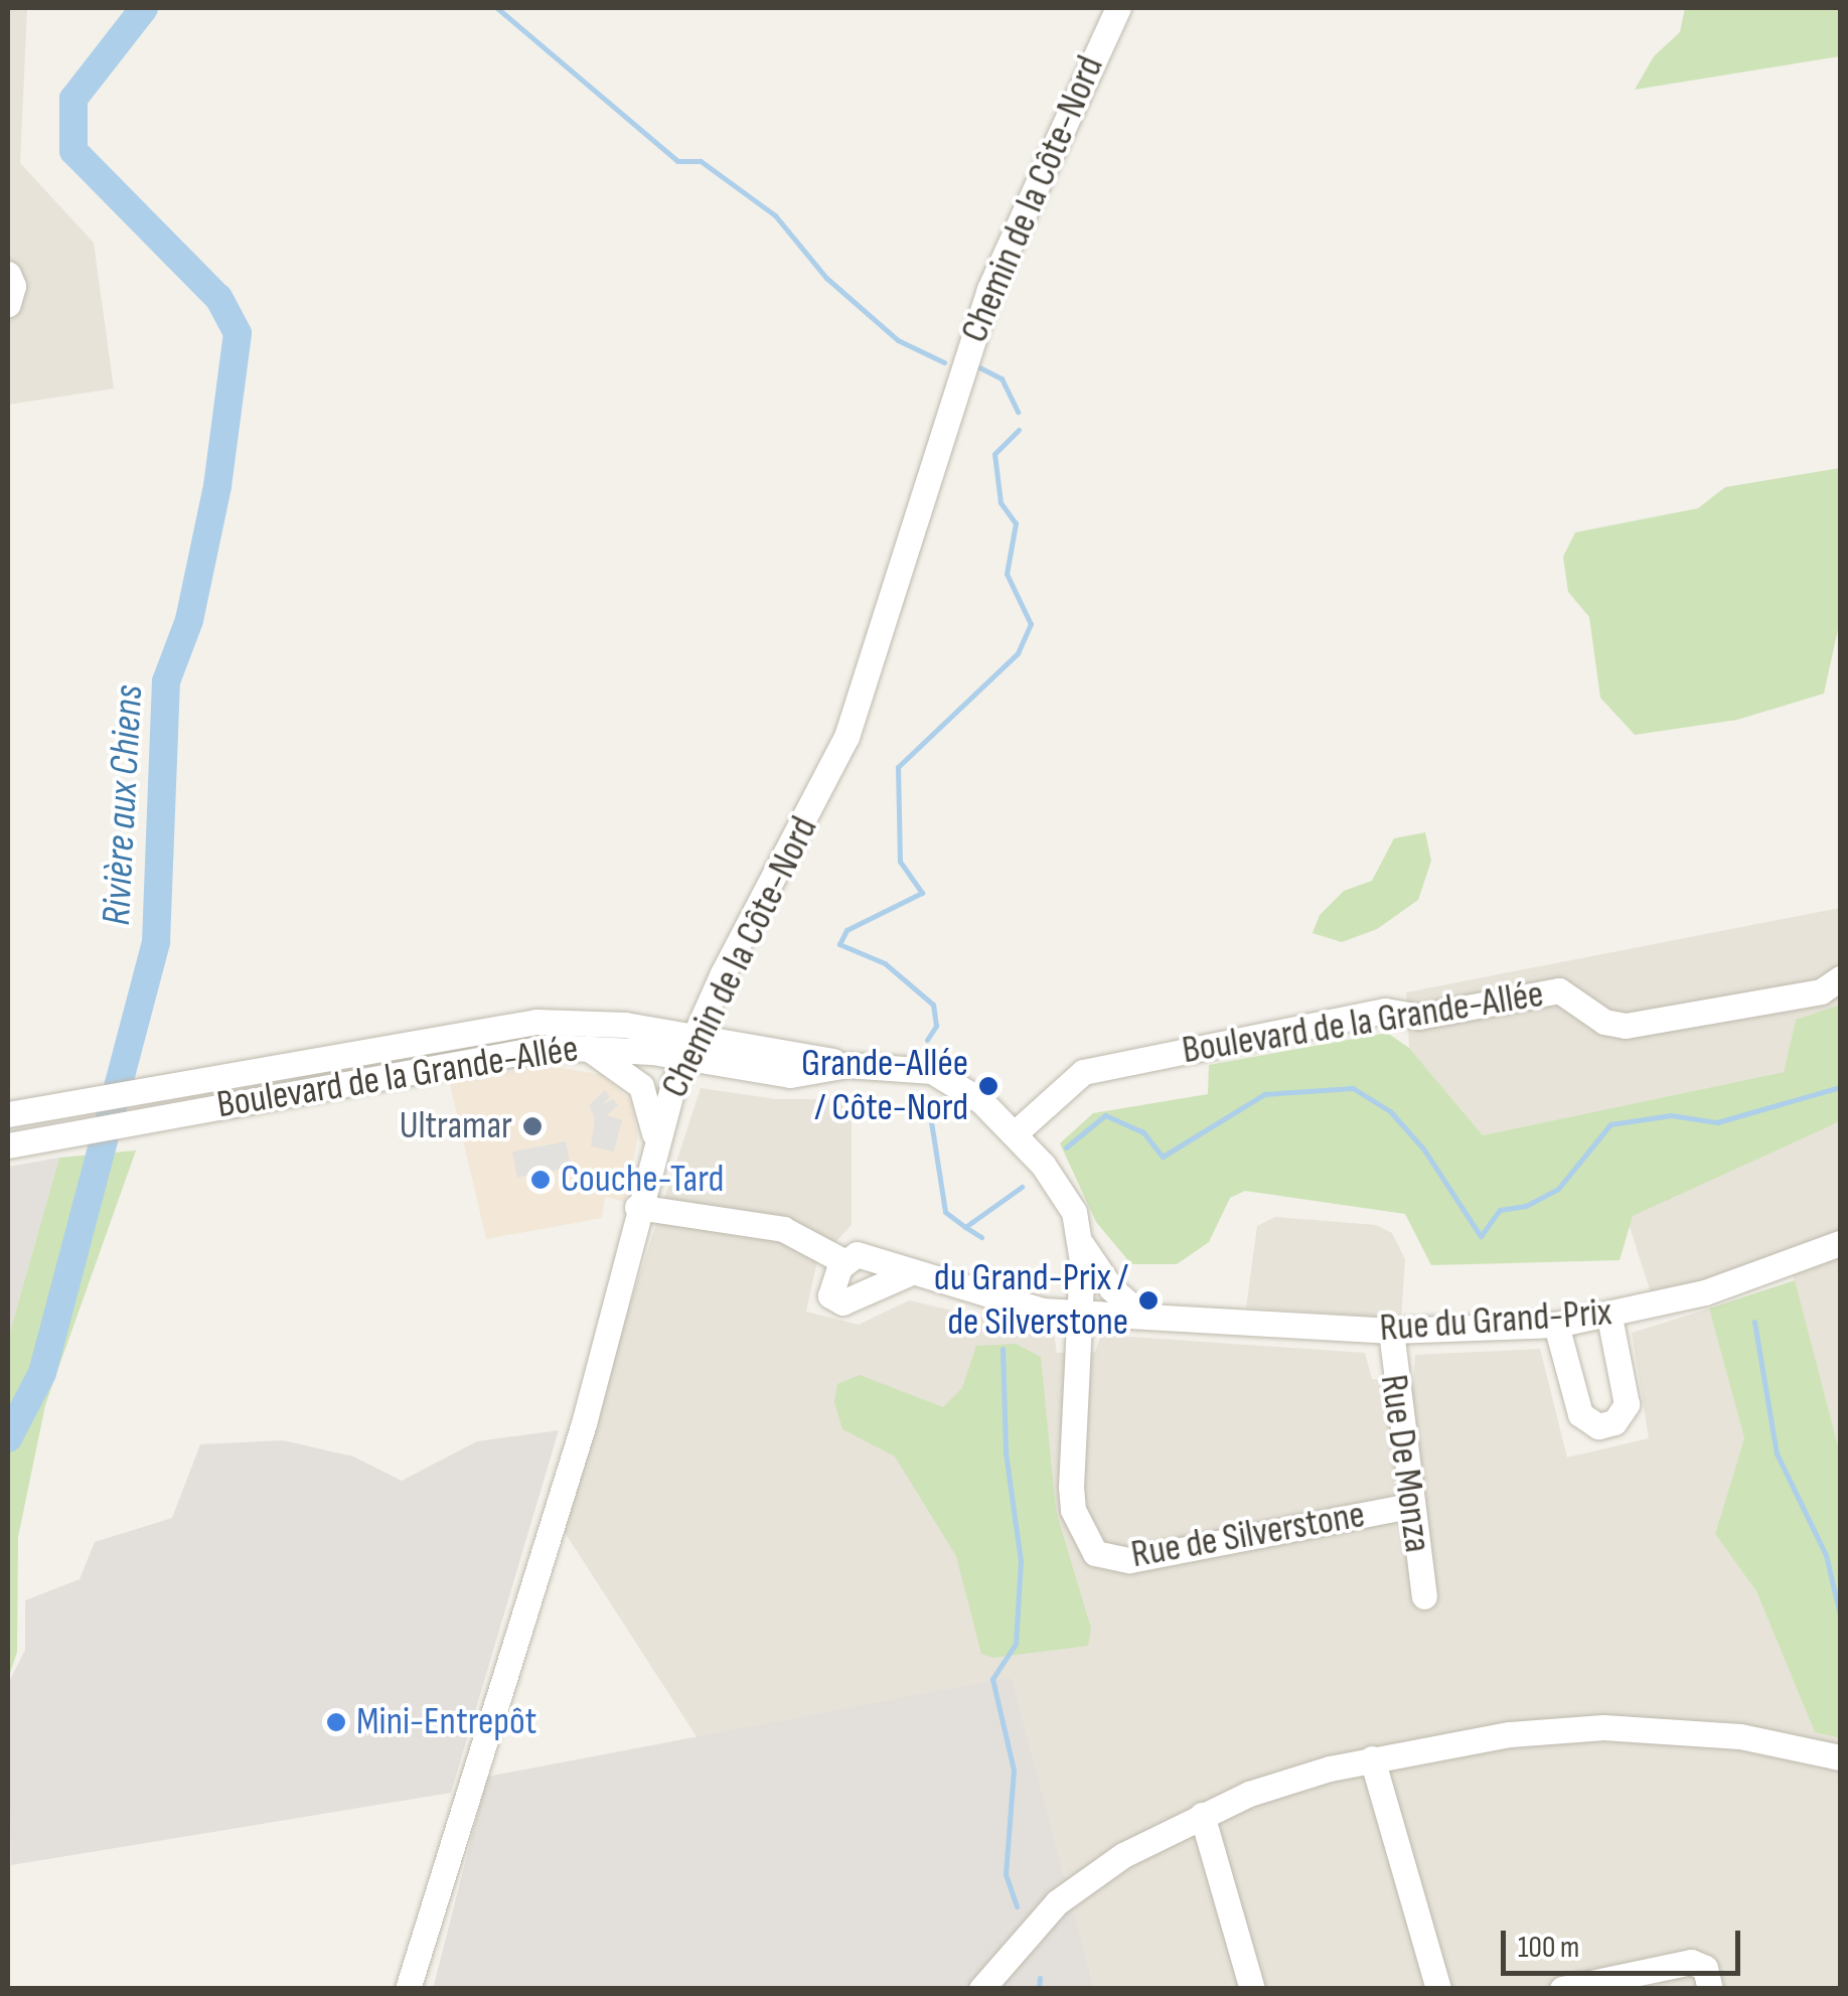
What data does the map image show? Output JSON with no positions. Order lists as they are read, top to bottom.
{
  "streets": {
    "street": [
      "Chemin de la Côte-Nord",
      "Boulevard de la Grande-Allée",
      "Rue du Grand-Prix",
      "Rue De Monza",
      "Rue de Silverstone"
    ]
  },
  "crossings": [
    ["Chemin de la Côte-Nord", "Boulevard de la Grande-Allée"],
    ["Boulevard de la Grande-Allée", "Rue du Grand-Prix"],
    ["Boulevard de la Grande-Allée", "Rue de Silverstone"],
    ["Rue du Grand-Prix", "Rue De Monza"],
    ["Rue du Grand-Prix", "Rue de Silverstone"],
    ["Rue De Monza", "Rue de Silverstone"]
  ],
  "water": ["Rivière aux Chiens"],
  "places": [
    "Grande-Allée / Côte-Nord",
    "Ultramar",
    "Couche-Tard",
    "du Grand-Prix / de Silverstone",
    "Mini-Entrepôt"
  ],
  "scale_bar": "100 m"
}
